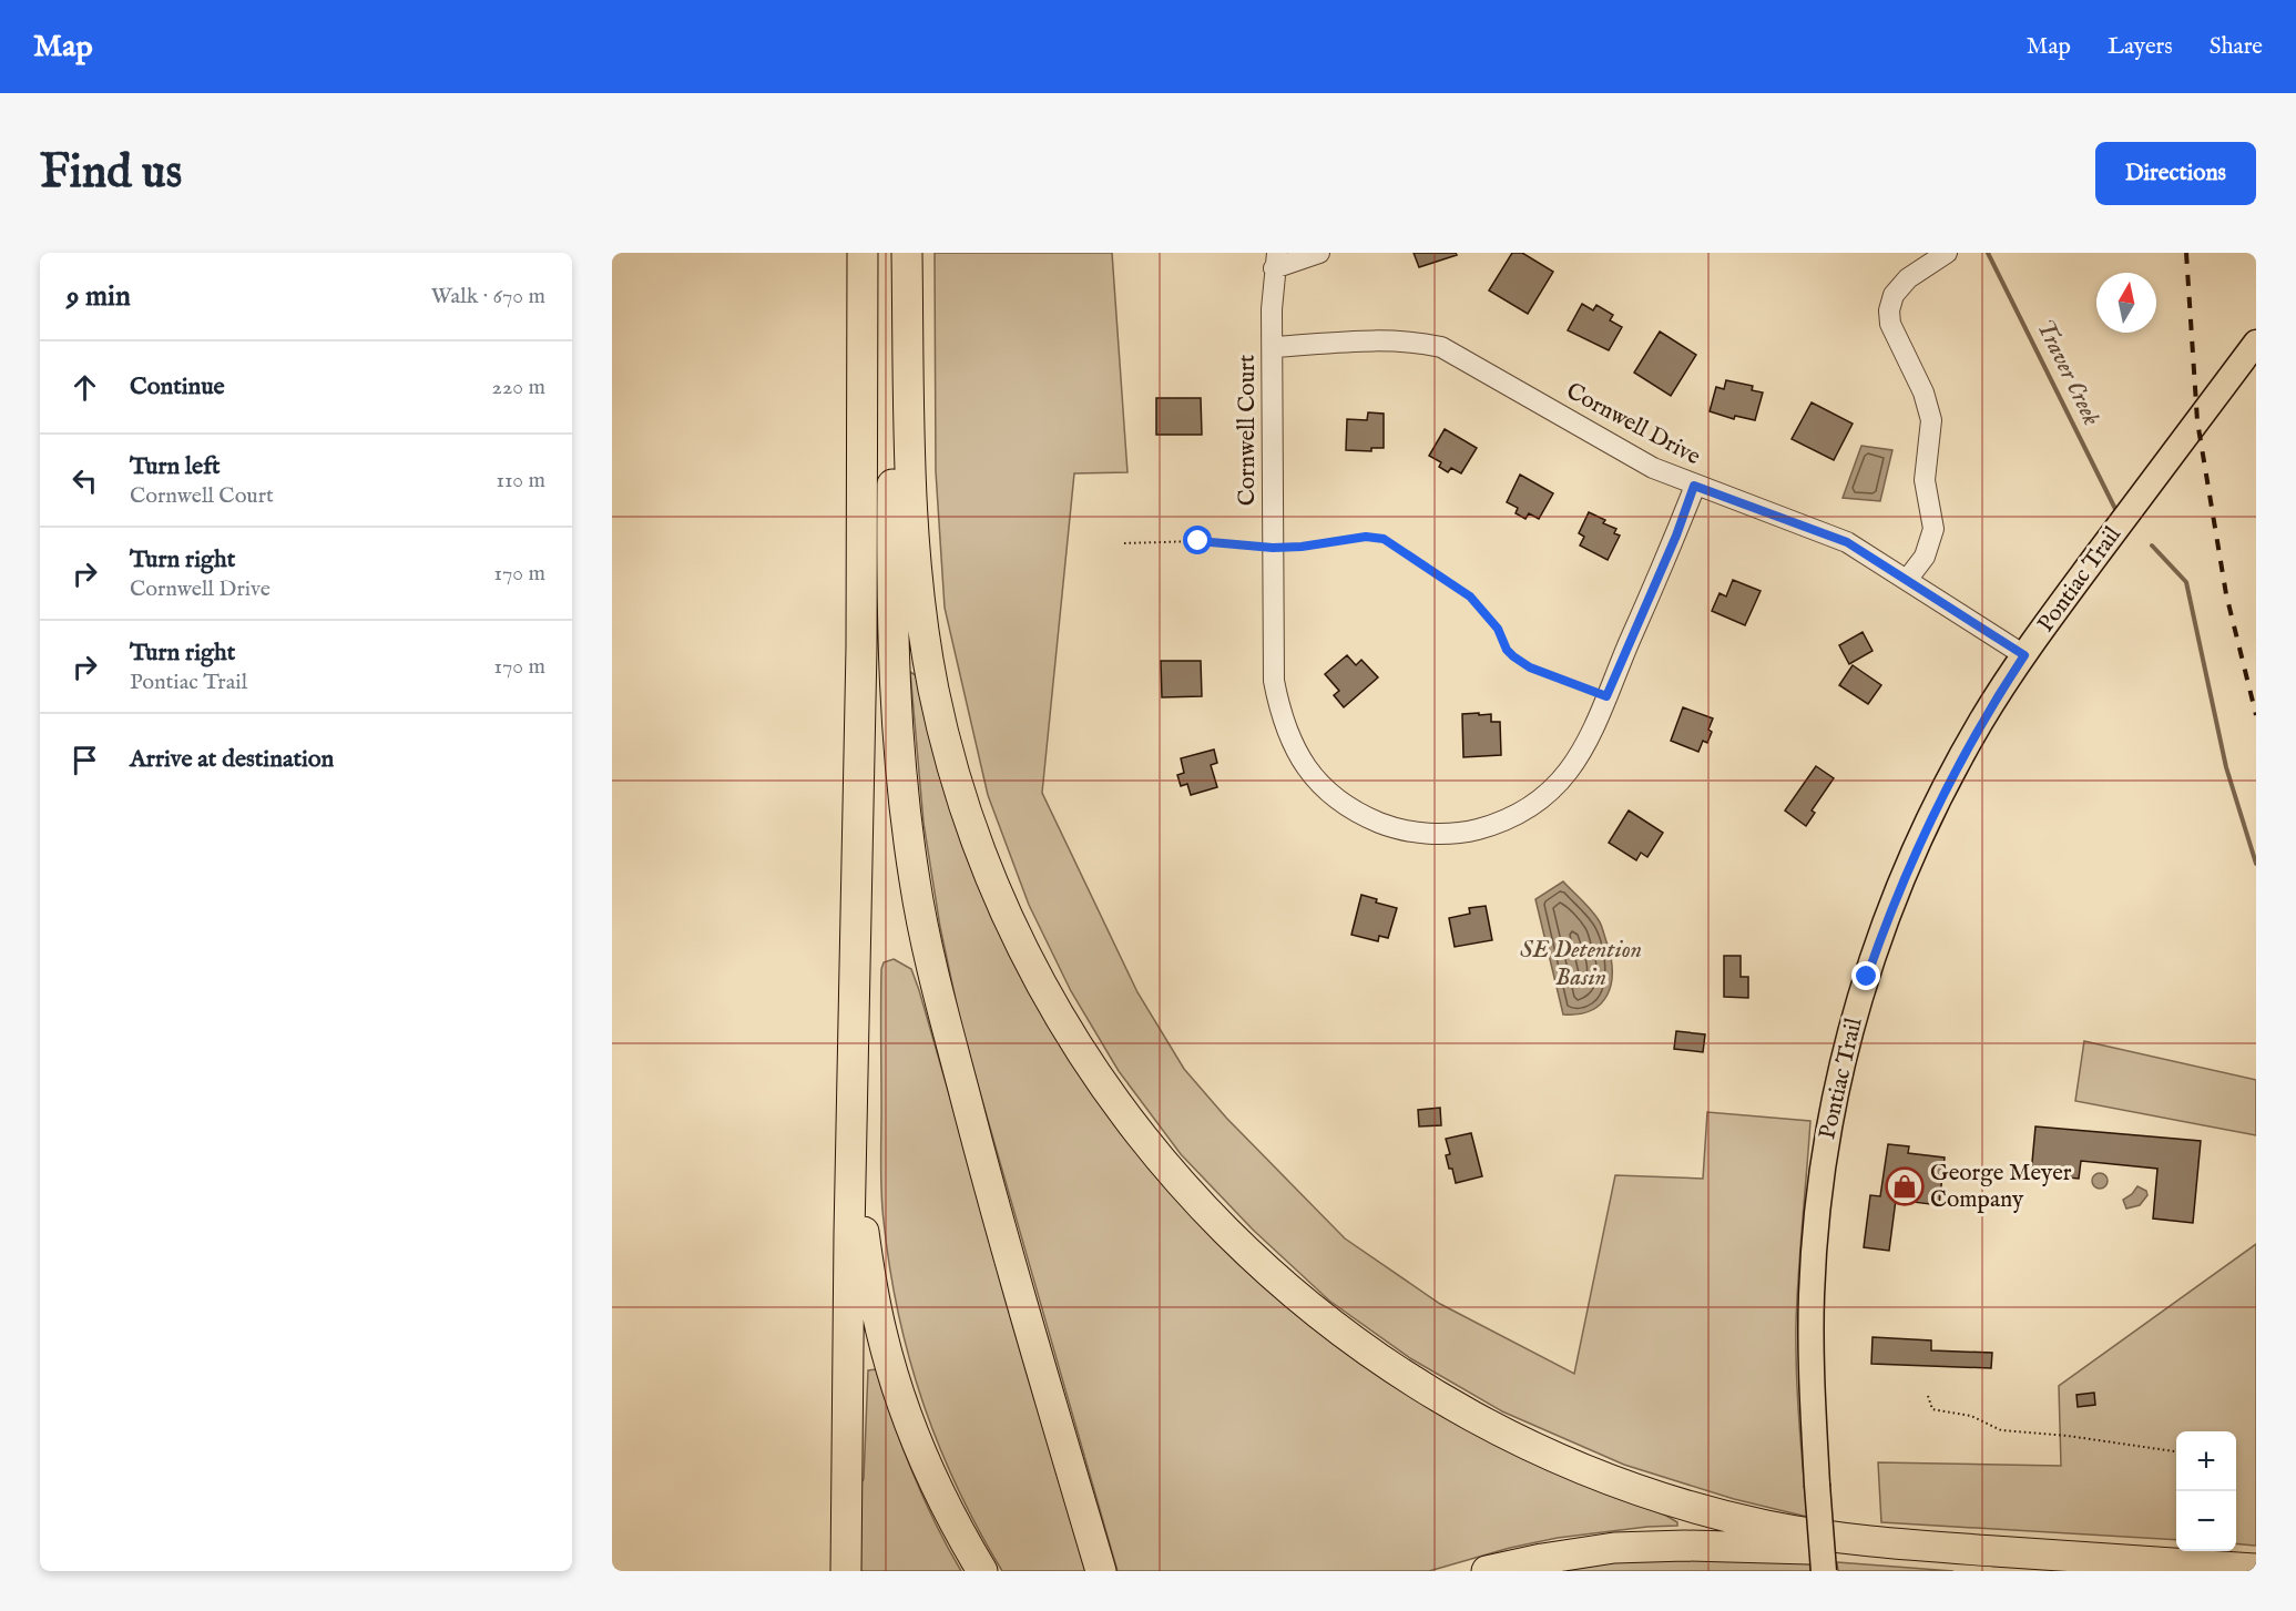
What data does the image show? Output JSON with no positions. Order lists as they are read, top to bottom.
{
  "streets": {
    "main road": ["Pontiac Trail"],
    "street": ["Cornwell Drive", "Cornwell Court"]
  },
  "crossings": [
    ["Cornwell Drive", "Cornwell Court"],
    ["Cornwell Drive", "Pontiac Trail"]
  ],
  "water": ["Traver Creek", "SE Detention Basin"],
  "places": {
    "shop": ["George Meyer Company"]
  },
  "north": "top",
  "page": {
    "header": "Map",
    "nav": ["Map", "Layers", "Share"],
    "buttons": "Directions",
    "title": "Find us",
    "heading": ["9 min", "Walk · 670 m"],
    "list": [
      ["Continue", "220 m"],
      ["Turn left", "Cornwell Court", "110 m"],
      ["Turn right", "Cornwell Drive", "170 m"],
      ["Turn right", "Pontiac Trail", "170 m"],
      "Arrive at destination"
    ],
    "map_buttons": ["+", "−"]
  }
}
